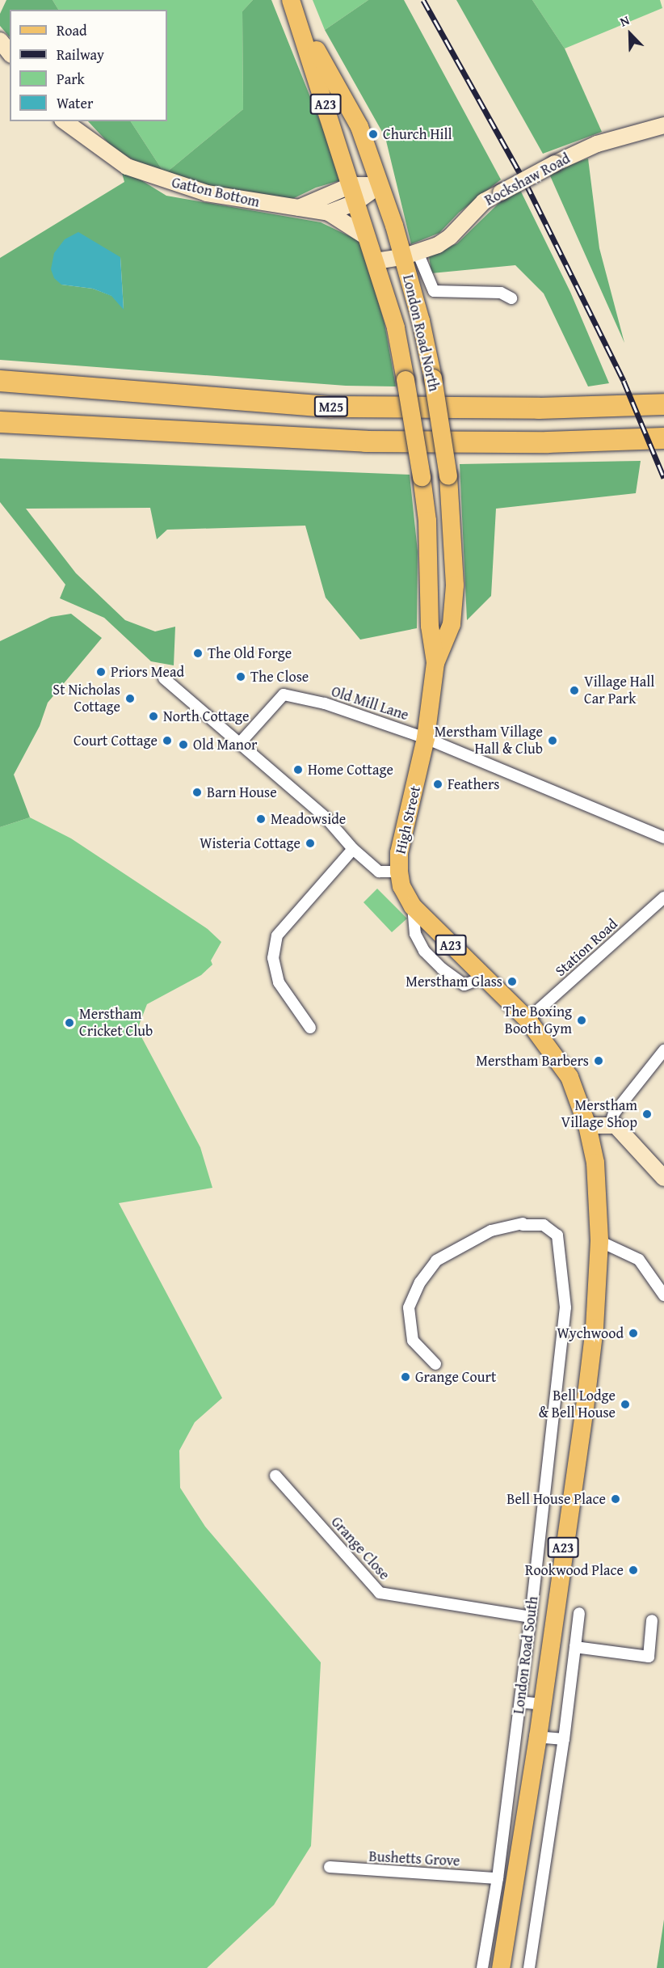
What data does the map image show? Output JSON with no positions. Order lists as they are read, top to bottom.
{
  "streets": {
    "highway": ["M25"],
    "main road": [
      "A23",
      "London Road North",
      "High Street",
      "London Road South"
    ],
    "street": [
      "Rockshaw Road",
      "Gatton Bottom",
      "Old Mill Lane",
      "Station Road",
      "Grange Close",
      "Bushetts Grove"
    ]
  },
  "crossings": [
    ["Rockshaw Road", "London Road North"],
    ["Gatton Bottom", "London Road North"],
    ["London Road North", "Old Mill Lane"],
    ["London Road North", "High Street"],
    ["Old Mill Lane", "High Street"],
    ["High Street", "Station Road"],
    ["High Street", "London Road South"],
    ["Grange Close", "London Road South"],
    ["London Road South", "Bushetts Grove"]
  ],
  "places": [
    "Church Hill",
    "The Old Forge",
    "Priors Mead",
    "The Close",
    "Village Hall Car Park",
    "St Nicholas Cottage",
    "North Cottage",
    "Court Cottage",
    "Merstham Village Hall & Club",
    "Old Manor",
    "Home Cottage",
    "Feathers",
    "Barn House",
    "Meadowside",
    "Wisteria Cottage",
    "Merstham Glass",
    "The Boxing Booth Gym",
    "Merstham Cricket Club",
    "Merstham Barbers",
    "Merstham Village Shop",
    "Wychwood",
    "Grange Court",
    "Bell Lodge & Bell House",
    "Bell House Place",
    "Rookwood Place"
  ],
  "legend": [
    "Road",
    "Railway",
    "Park",
    "Water"
  ],
  "north": "top left"
}
